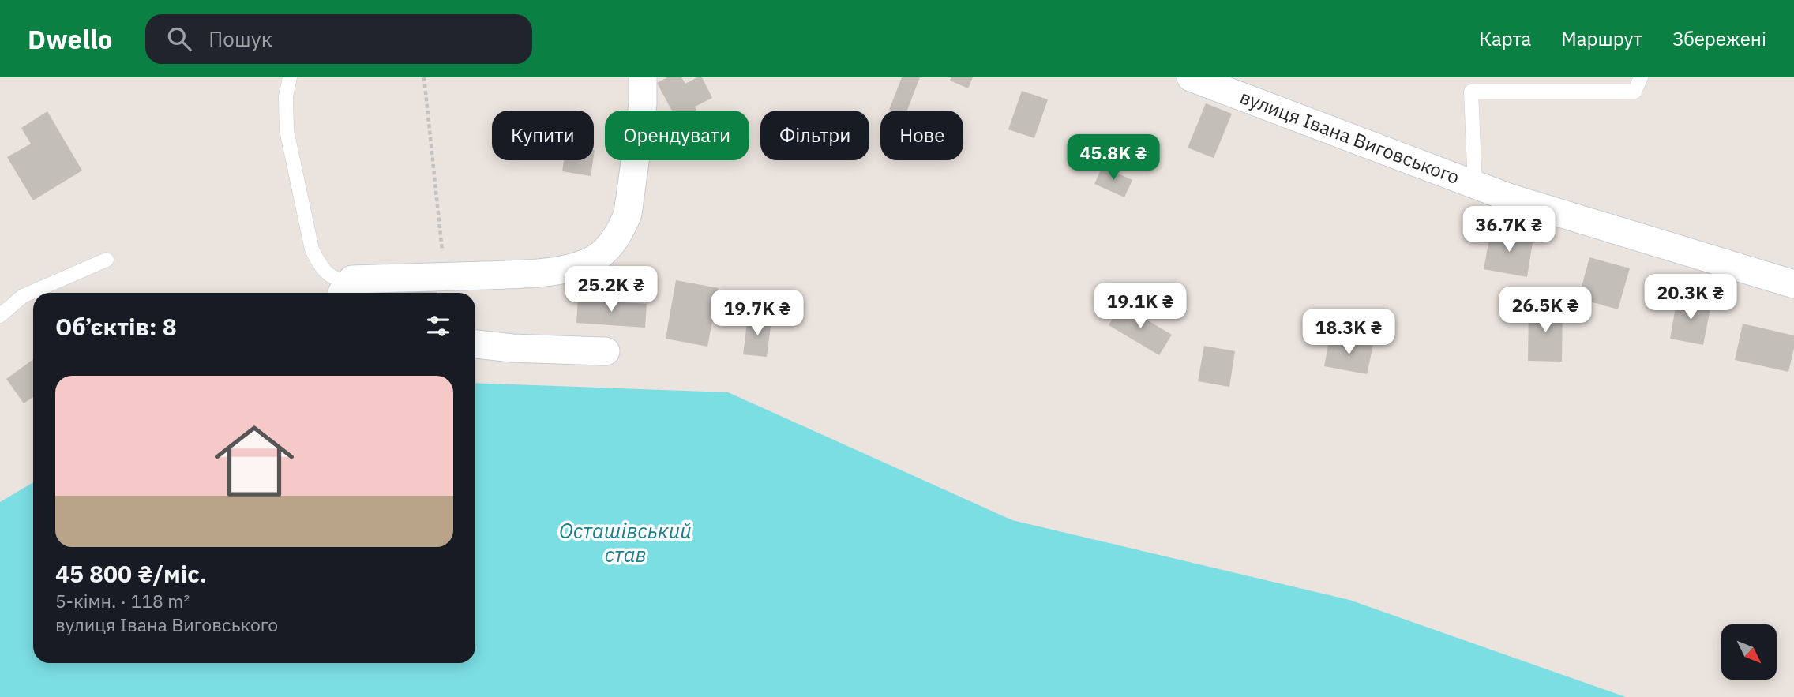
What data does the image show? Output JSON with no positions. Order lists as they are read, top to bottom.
{
  "streets": {
    "street": ["вулиця Івана Виговського"]
  },
  "water": ["Осташівський став"],
  "north": "bottom right",
  "page": {
    "header": "Dwello",
    "search": "Пошук",
    "nav": ["Карта", "Маршрут", "Збережені"],
    "chip": [
      "Купити",
      "Орендувати",
      "Фільтри",
      "Нове"
    ],
    "price": [
      "45.8K ₴",
      "36.7K ₴",
      "25.2K ₴",
      "20.3K ₴",
      "19.1K ₴",
      "26.5K ₴",
      "19.7K ₴",
      "18.3K ₴"
    ],
    "heading": "Об’єктів: 8",
    "list": [
      {
        "name": "45 800 ₴/міс.",
        "note": "5-кімн. · 118 m² · вулиця Івана Виговського"
      }
    ]
  }
}
